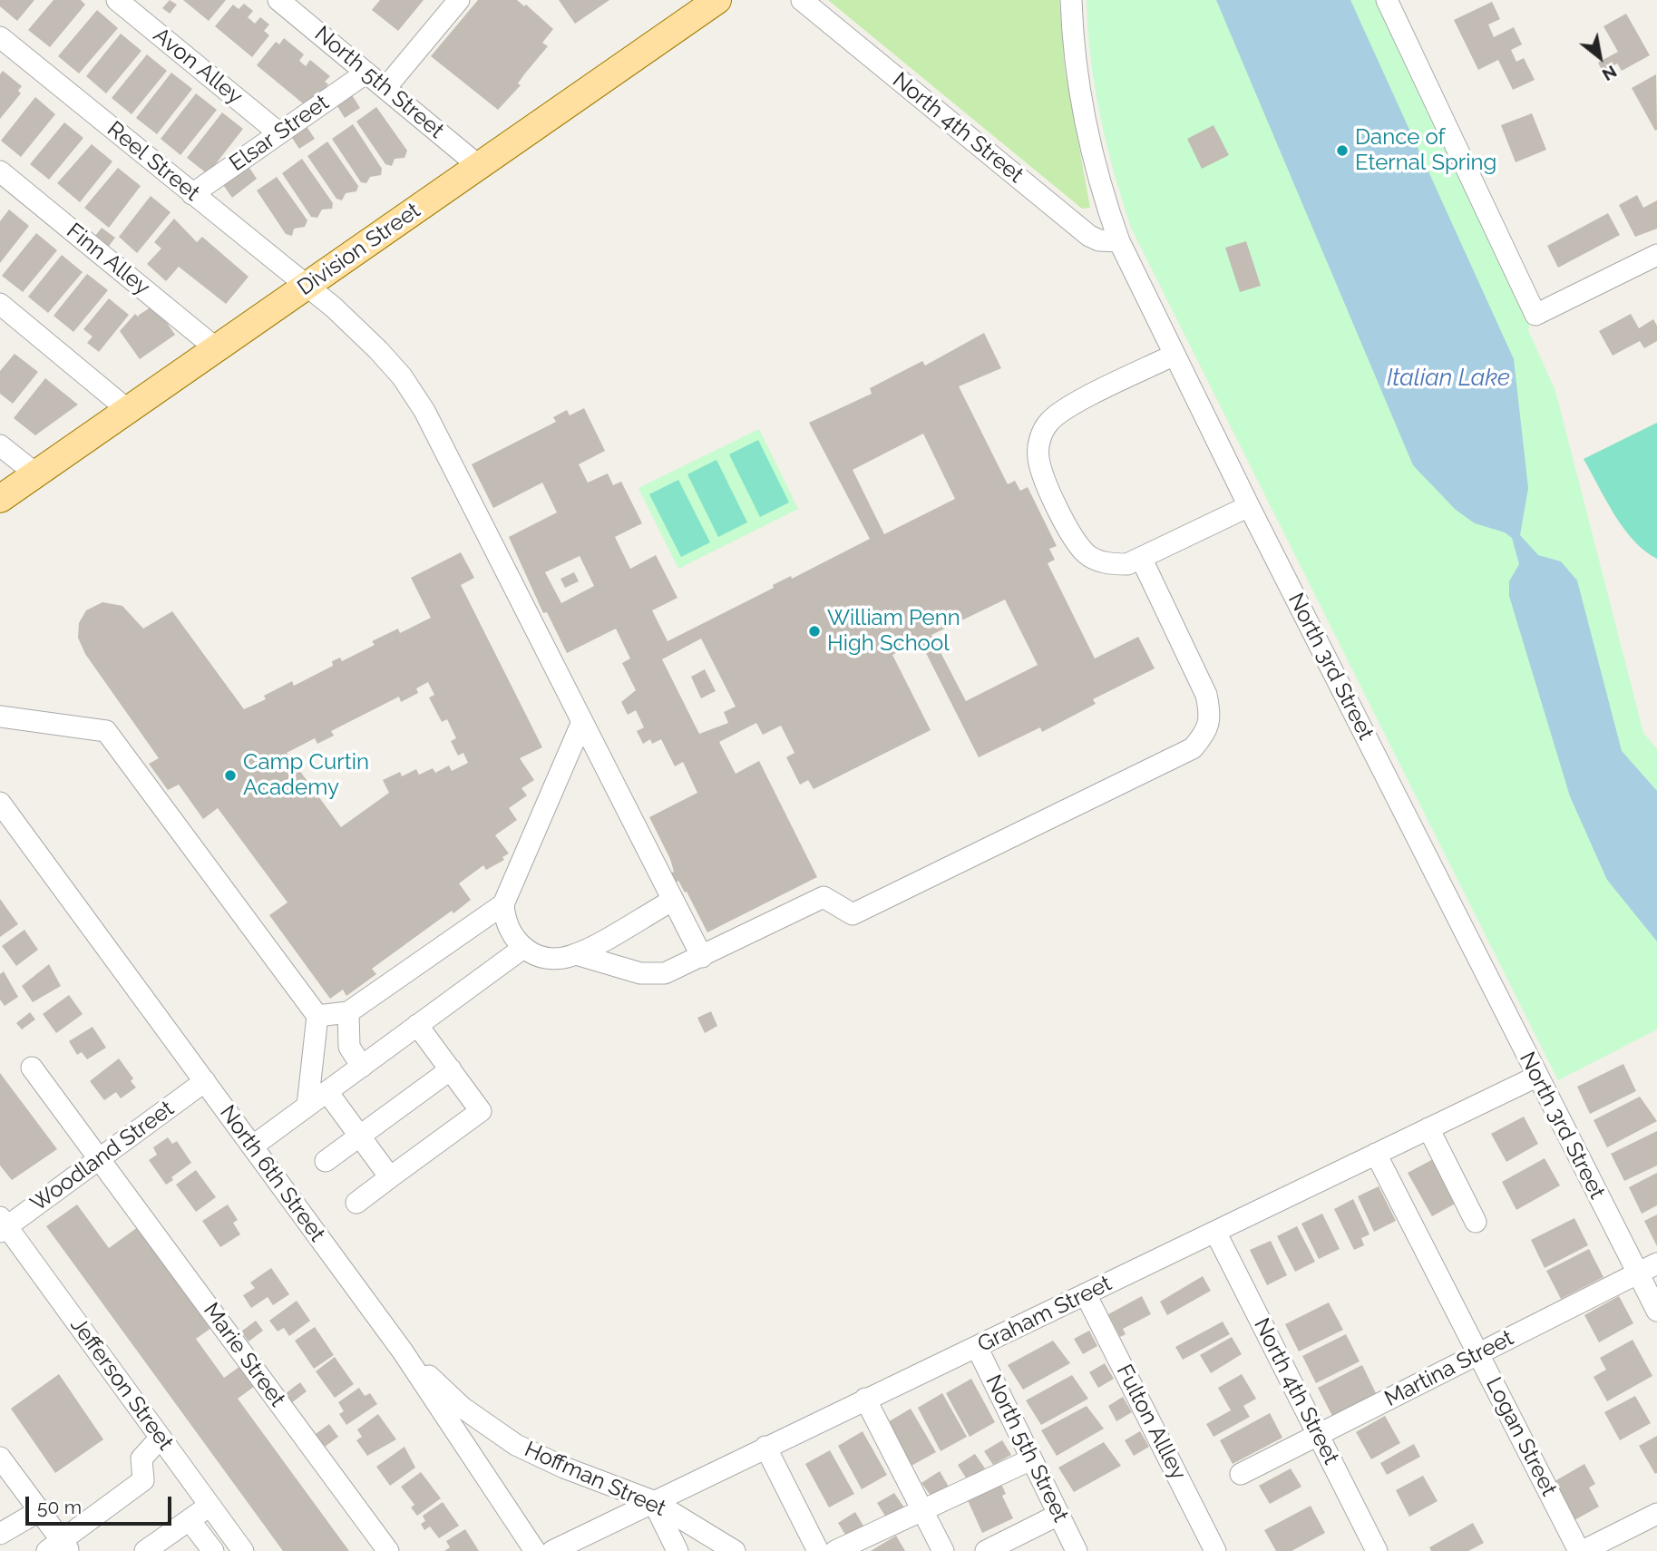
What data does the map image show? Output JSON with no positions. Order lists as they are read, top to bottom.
{
  "streets": {
    "main road": ["Division Street"],
    "street": [
      "Avon Alley",
      "North 5th Street",
      "North 4th Street",
      "Elsar Street",
      "Reel Street",
      "Finn Alley",
      "North 3rd Street",
      "Woodland Street",
      "North 6th Street",
      "Graham Street",
      "Marie Street",
      "Martina Street",
      "Jefferson Street",
      "Fulton Allley",
      "Logan Street",
      "Hoffman Street"
    ]
  },
  "crossings": [
    ["Avon Alley", "Elsar Street"],
    ["North 5th Street", "Elsar Street"],
    ["North 5th Street", "Division Street"],
    ["North 5th Street", "Graham Street"],
    ["North 4th Street", "North 3rd Street"],
    ["North 4th Street", "Graham Street"],
    ["North 4th Street", "Martina Street"],
    ["Elsar Street", "Reel Street"],
    ["Reel Street", "Division Street"],
    ["Division Street", "Finn Alley"],
    ["North 3rd Street", "Graham Street"],
    ["North 3rd Street", "Martina Street"],
    ["Woodland Street", "North 6th Street"],
    ["Woodland Street", "Marie Street"],
    ["Woodland Street", "Jefferson Street"],
    ["North 6th Street", "Hoffman Street"],
    ["Graham Street", "Fulton Allley"],
    ["Graham Street", "Logan Street"],
    ["Graham Street", "Hoffman Street"],
    ["Martina Street", "Logan Street"]
  ],
  "water": ["Italian Lake"],
  "places": ["Dance of Eternal Spring", "William Penn High School", "Camp Curtin Academy"],
  "scale_bar": "50 m",
  "north": "bottom right"
}
